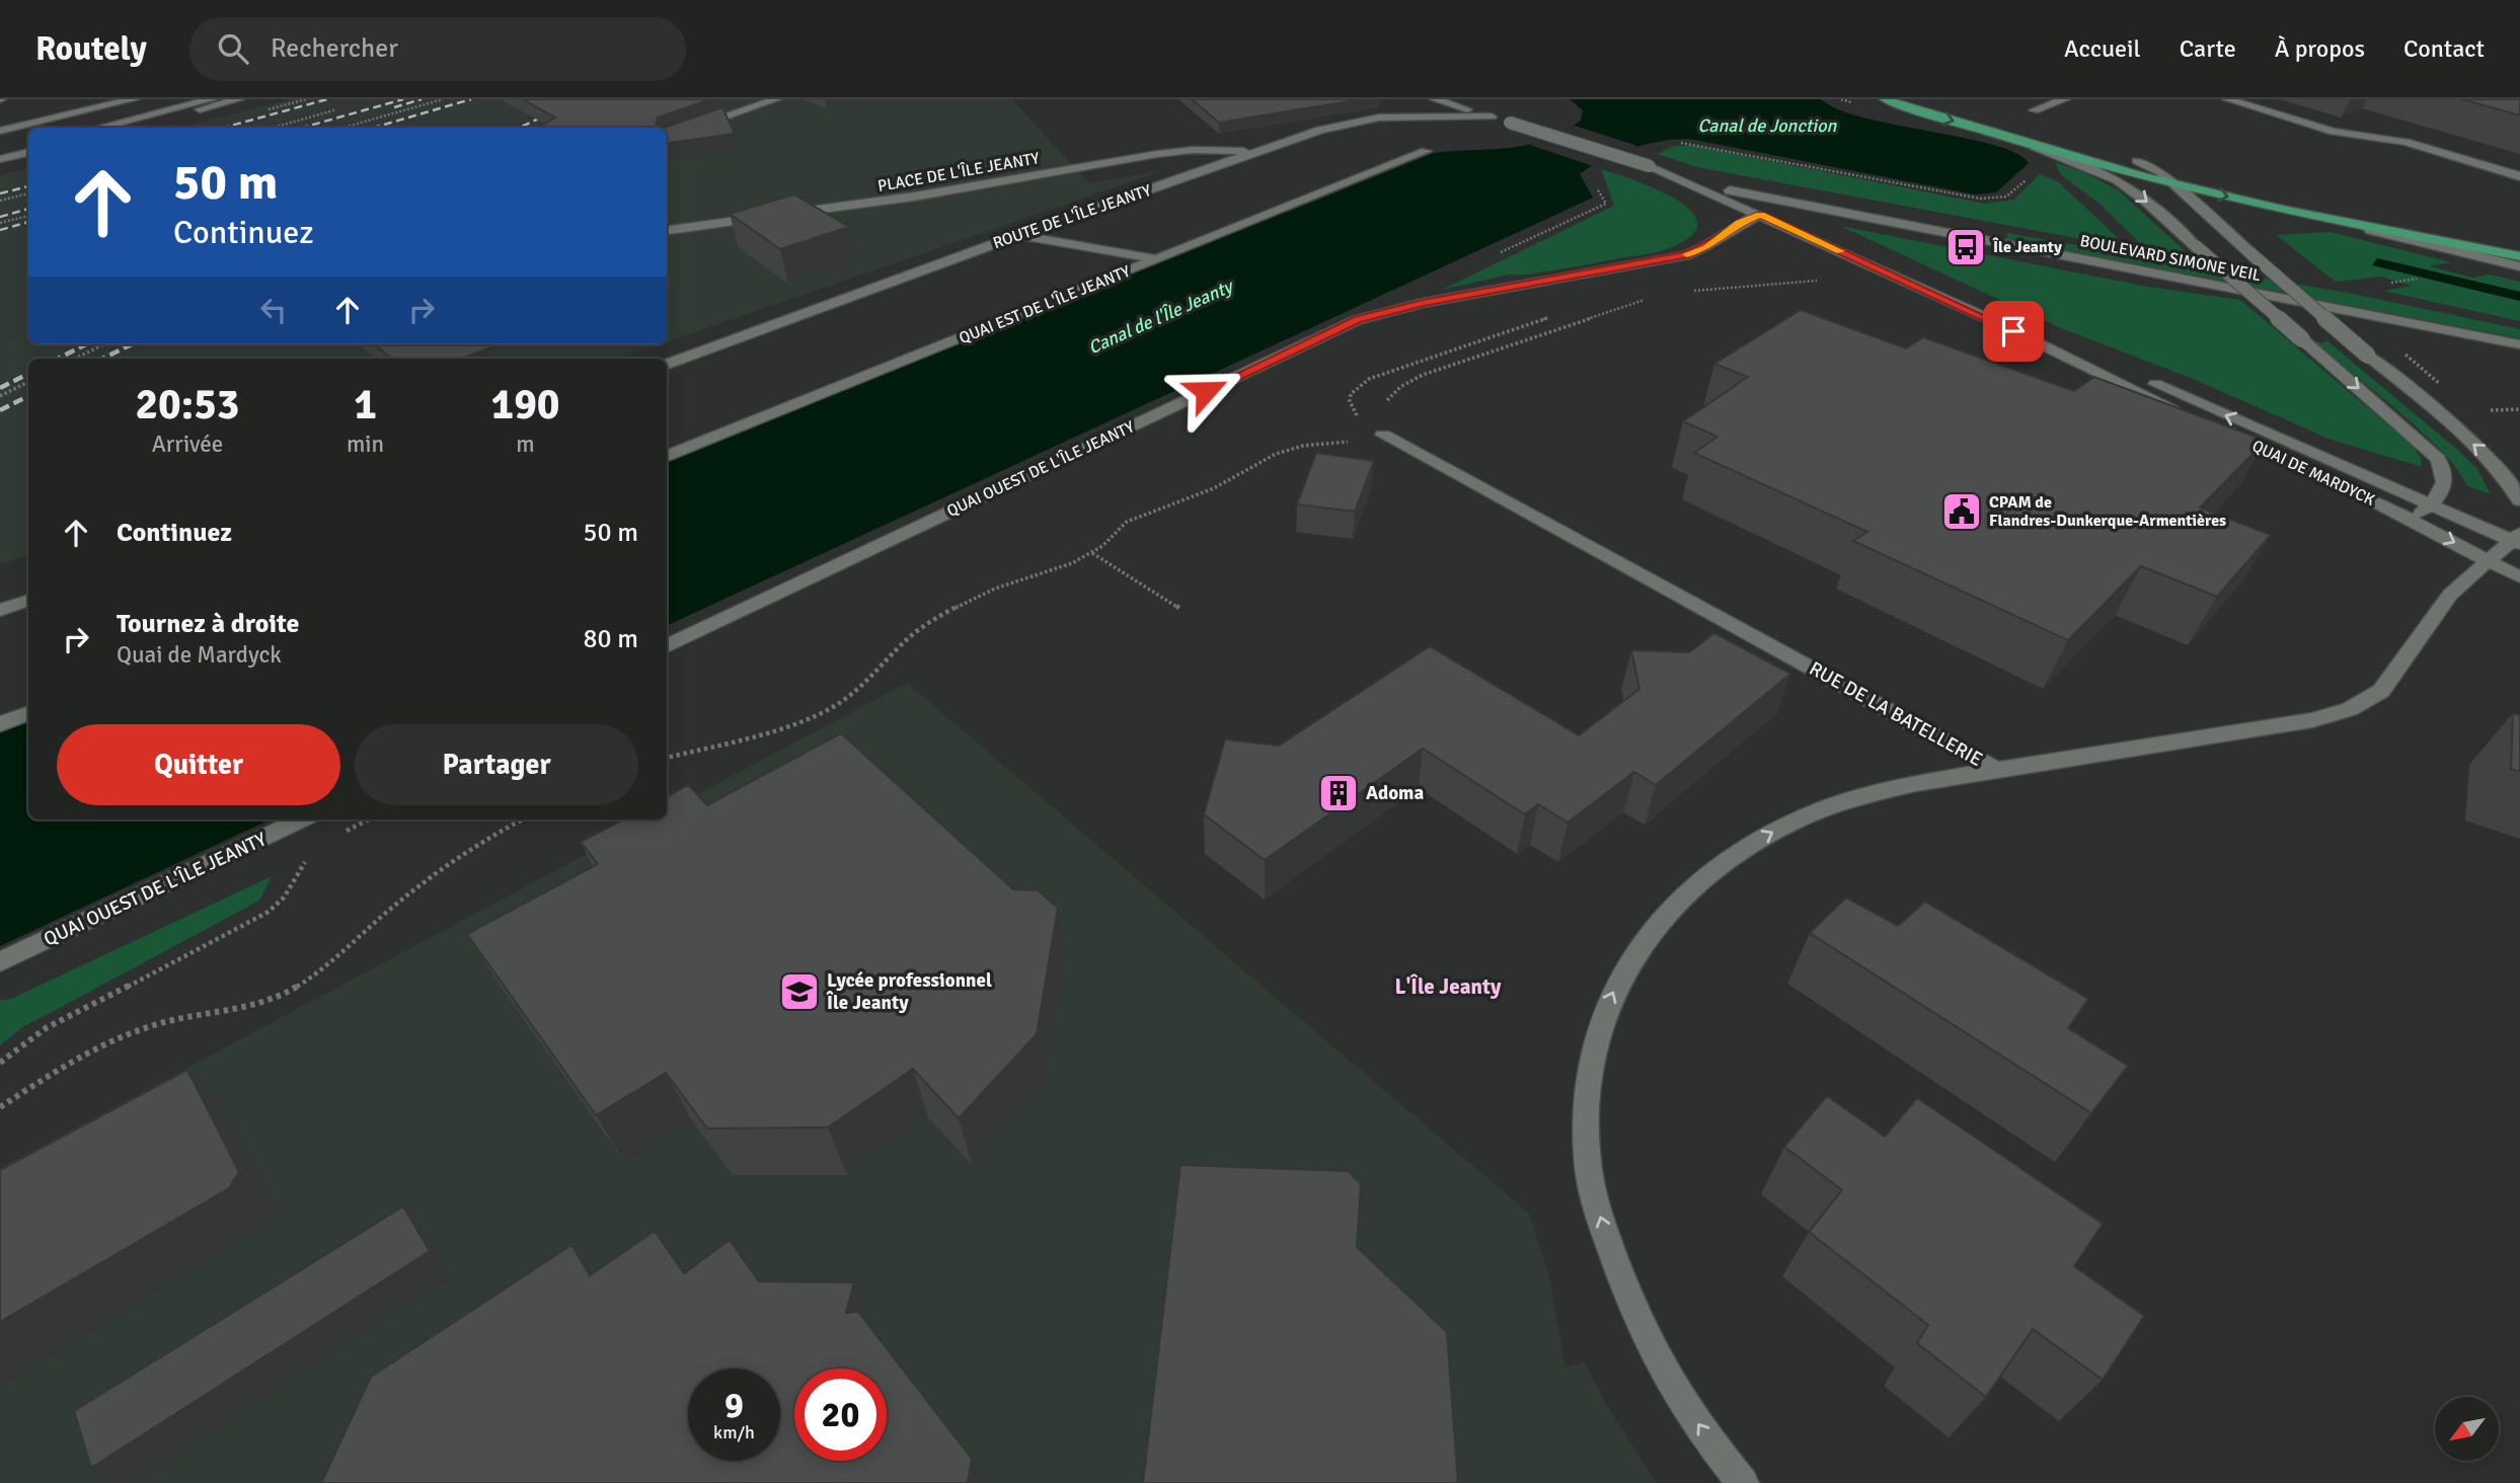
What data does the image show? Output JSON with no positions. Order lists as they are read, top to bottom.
{
  "streets": {
    "street": [
      "PLACE DE L'ÎLE JEANTY",
      "ROUTE DE L'ÎLE JEANTY",
      "BOULEVARD SIMONE VEIL",
      "QUAI EST DE L'ÎLE JEANTY",
      "QUAI OUEST DE L'ÎLE JEANTY",
      "QUAI DE MARDYCK",
      "RUE DE LA BATELLERIE"
    ]
  },
  "crossings": [
    ["PLACE DE L'ÎLE JEANTY", "ROUTE DE L'ÎLE JEANTY"],
    ["BOULEVARD SIMONE VEIL", "QUAI DE MARDYCK"],
    ["QUAI OUEST DE L'ÎLE JEANTY", "QUAI DE MARDYCK"],
    ["QUAI DE MARDYCK", "RUE DE LA BATELLERIE"]
  ],
  "districts": ["L'Île Jeanty"],
  "water": ["Canal de Jonction", "Canal de l'Île Jeanty"],
  "places": {
    "bus stop": ["Île Jeanty"],
    "public building": ["CPAM de Flandres-Dunkerque-Armentières"],
    "building": ["Adoma"],
    "school or university": ["Lycée professionnel Île Jeanty"]
  },
  "north": "bottom left",
  "page": {
    "header": "Routely",
    "search": "Rechercher",
    "nav": [
      "Accueil",
      "Carte",
      "À propos",
      "Contact"
    ],
    "turn": ["50 m", "Continuez"],
    "eta": [
      "20:53",
      "Arrivée",
      "1",
      "min",
      "190",
      "m"
    ],
    "list": [
      {
        "name": "Continuez",
        "value": "50 m"
      },
      {
        "name": "Tournez à droite",
        "note": "Quai de Mardyck",
        "value": "80 m"
      }
    ],
    "buttons": ["Quitter", "Partager"],
    "speed": "9 km/h",
    "limit": "20"
  }
}
